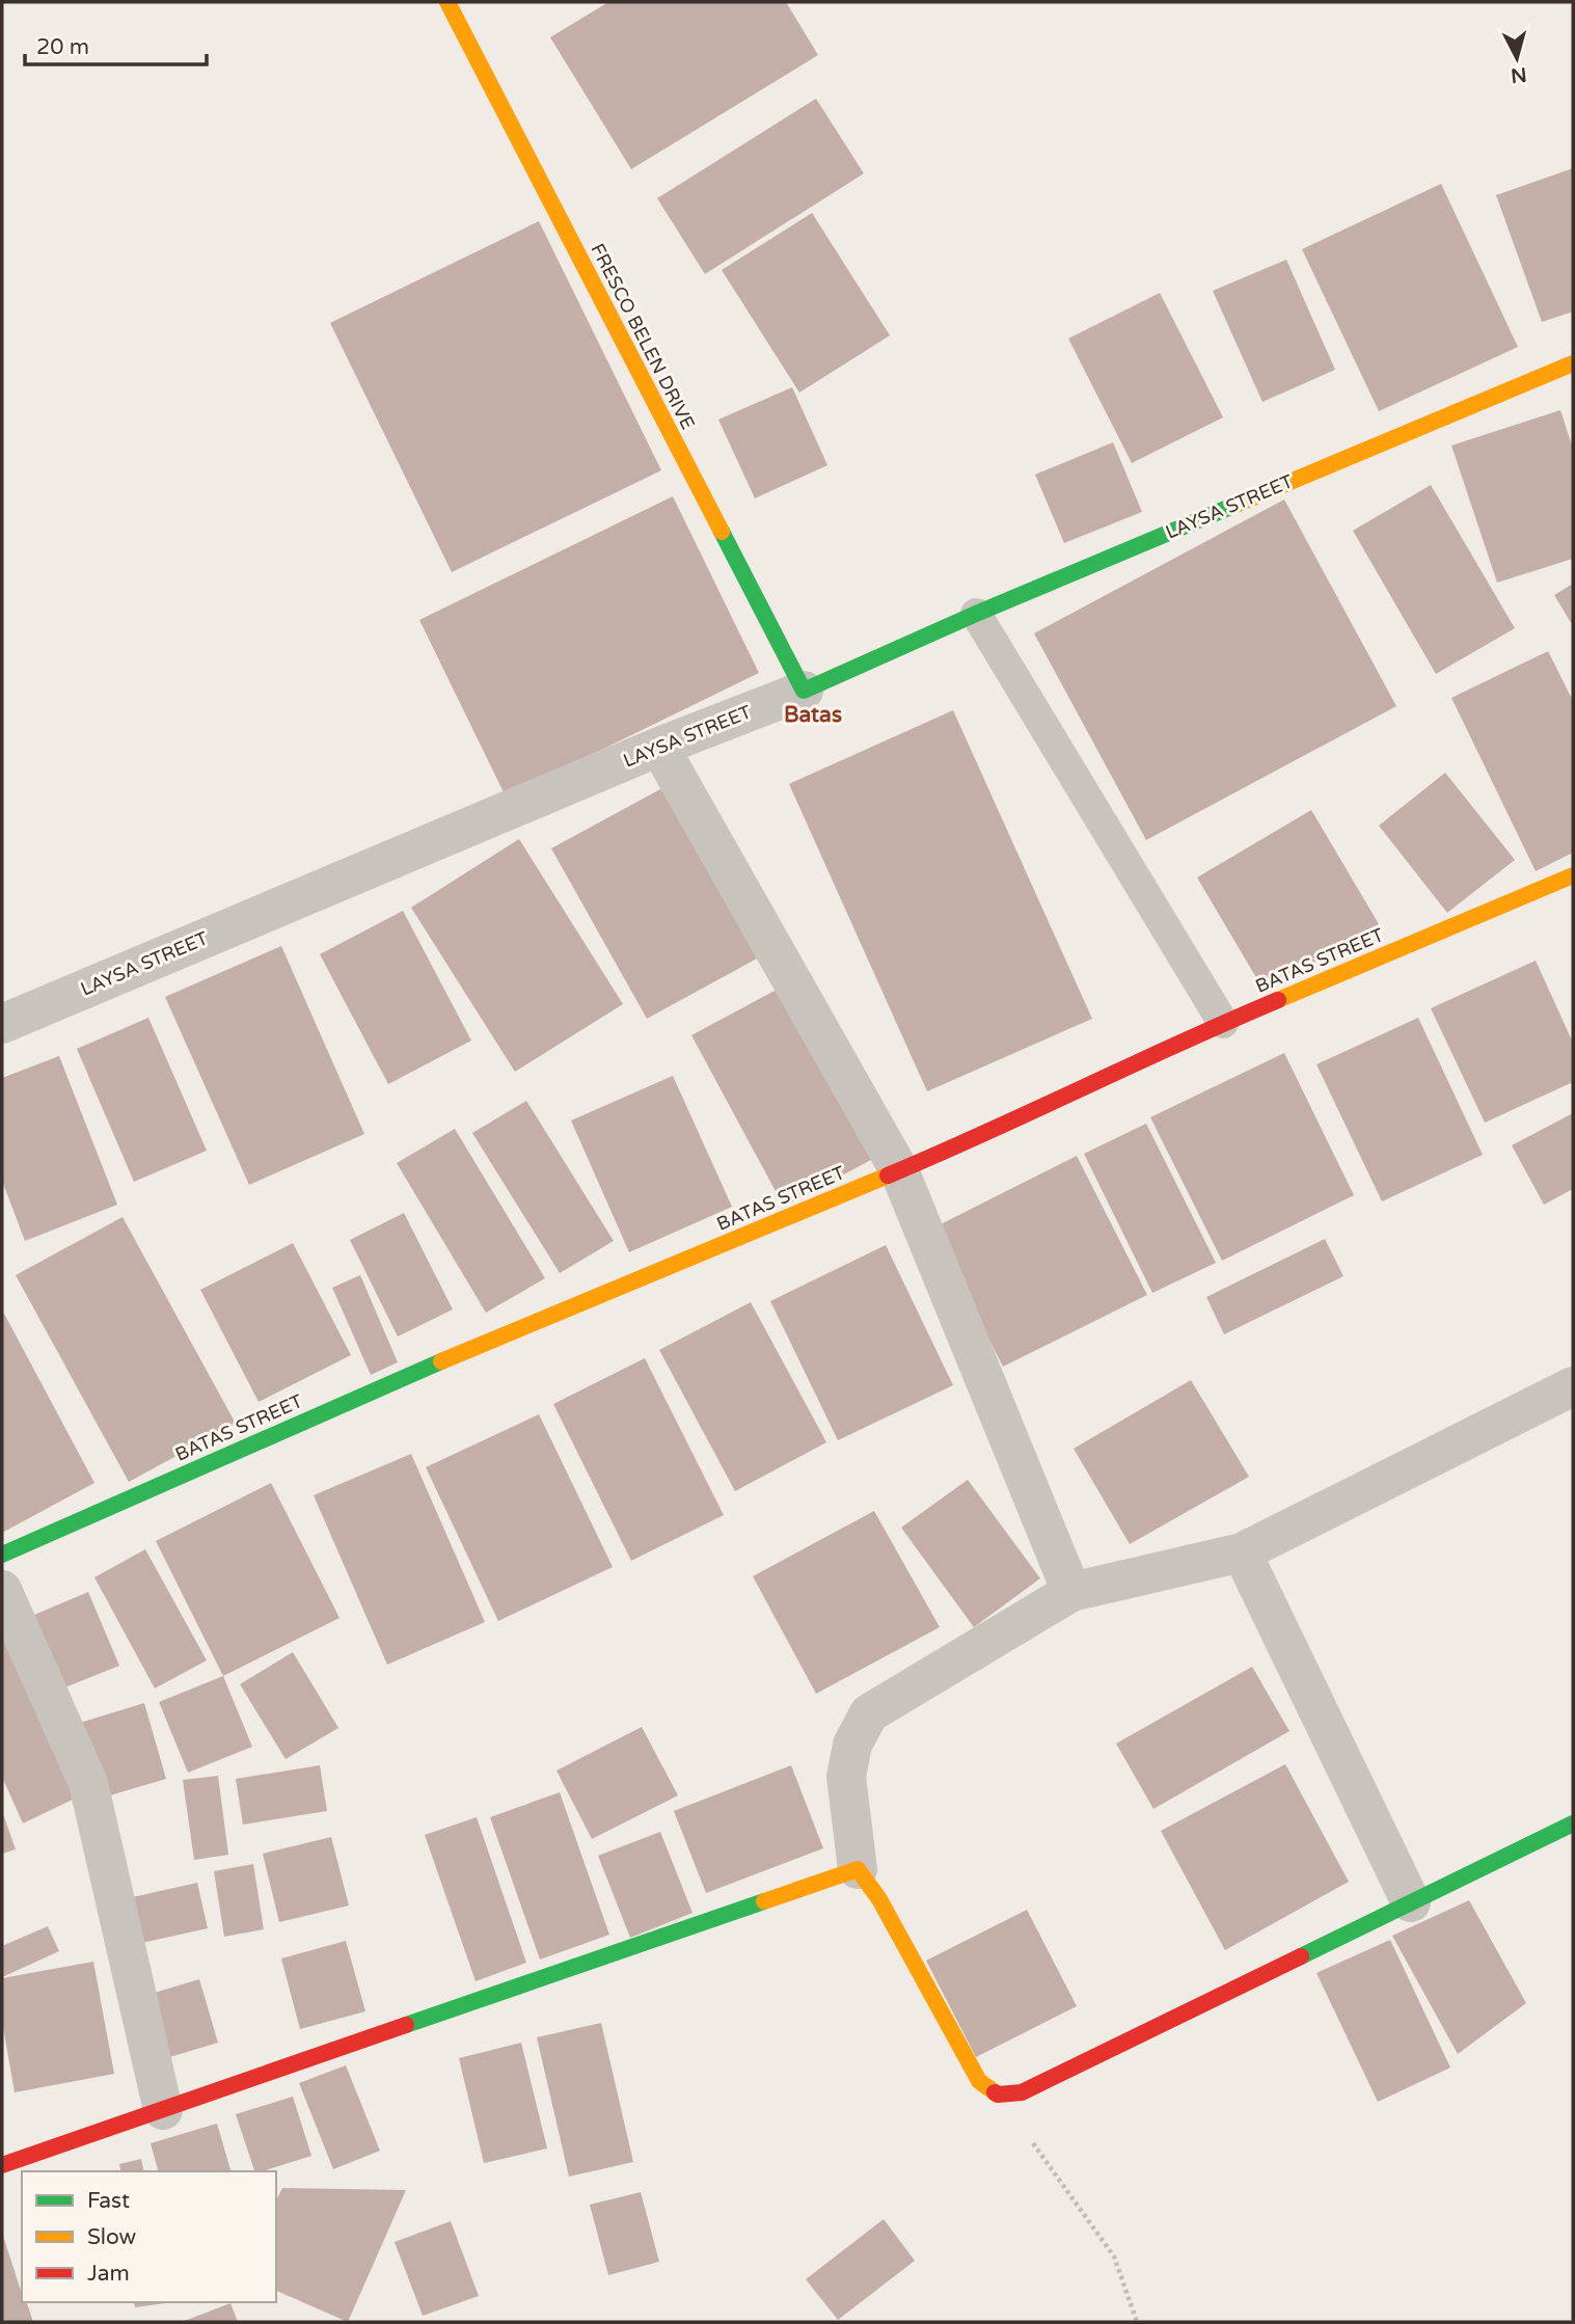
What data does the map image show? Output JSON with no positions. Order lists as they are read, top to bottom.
{
  "streets": {
    "street": ["FRESCO BELEN DRIVE", "LAYSA STREET", "BATAS STREET"]
  },
  "crossings": [
    ["FRESCO BELEN DRIVE", "LAYSA STREET"]
  ],
  "districts": ["Batas"],
  "legend": ["Fast", "Slow", "Jam"],
  "scale_bar": "20 m",
  "north": "bottom"
}
